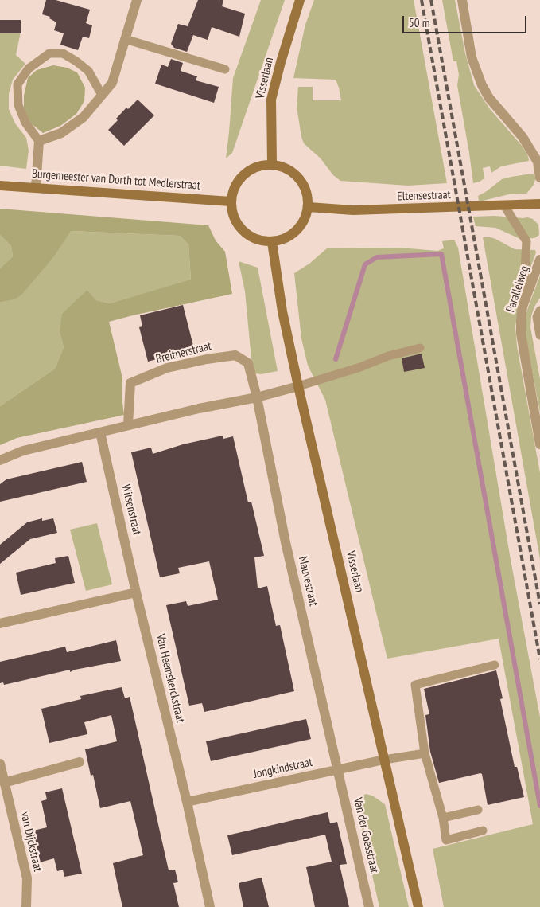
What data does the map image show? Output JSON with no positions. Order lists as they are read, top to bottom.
{
  "streets": {
    "street": [
      "Visserlaan",
      "Burgemeester van Dorth tot Medlerstraat",
      "Eltensestraat",
      "Parallelweg",
      "Breitnerstraat",
      "Witsenstraat",
      "Mauvestraat",
      "Van Heemskerckstraat",
      "Jongkindstraat",
      "Van der Goesstraat",
      "van Dijckstraat"
    ]
  },
  "crossings": [
    ["Visserlaan", "Burgemeester van Dorth tot Medlerstraat"],
    ["Visserlaan", "Eltensestraat"],
    ["Visserlaan", "Jongkindstraat"],
    ["Burgemeester van Dorth tot Medlerstraat", "Eltensestraat"],
    ["Breitnerstraat", "Mauvestraat"],
    ["Witsenstraat", "Van Heemskerckstraat"],
    ["Mauvestraat", "Jongkindstraat"],
    ["Mauvestraat", "Van der Goesstraat"],
    ["Van Heemskerckstraat", "Jongkindstraat"],
    ["Jongkindstraat", "Van der Goesstraat"]
  ],
  "scale_bar": "50 m"
}
